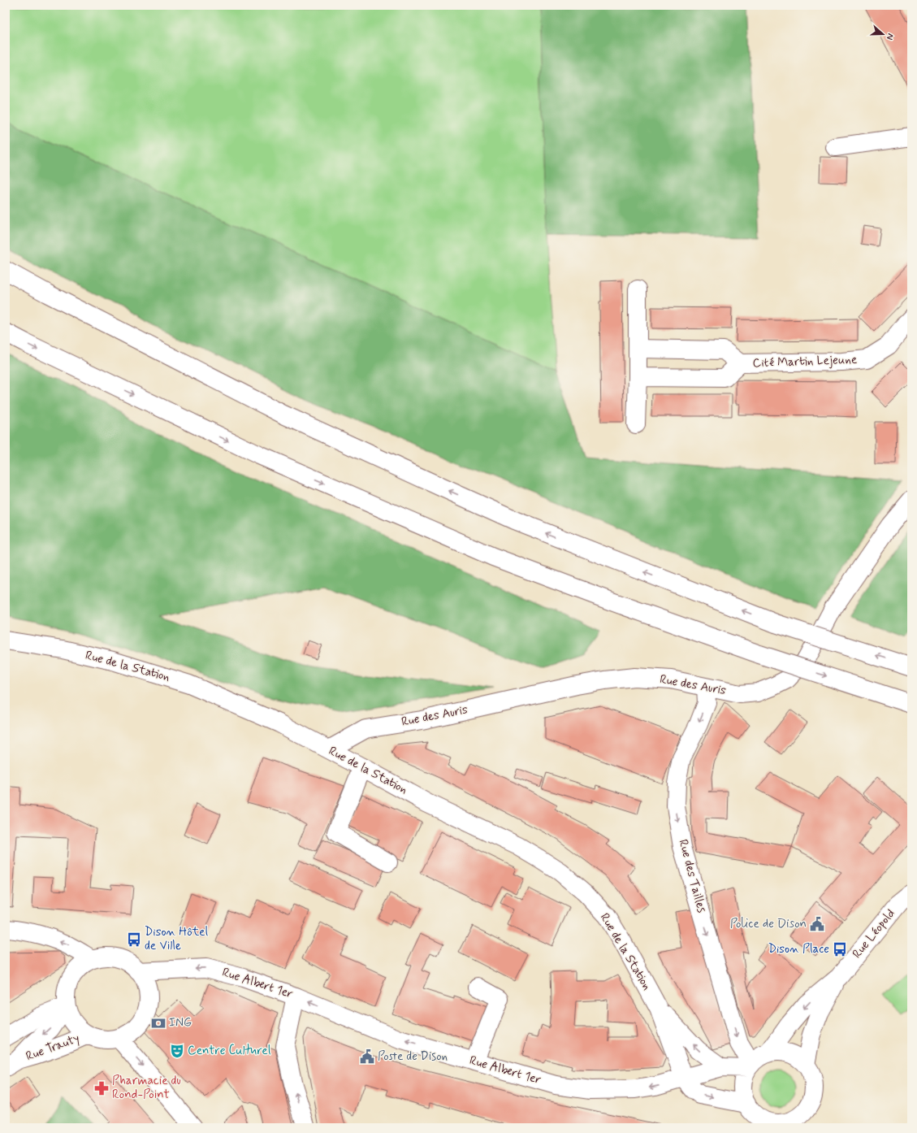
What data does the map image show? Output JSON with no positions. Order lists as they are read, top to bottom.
{
  "streets": {
    "main road": [
      "Cité Martin Lejeune",
      "Rue de la Station",
      "Rue des Auris",
      "Rue des Tailles",
      "Rue Léopold",
      "Rue Albert 1er",
      "Rue Trauty"
    ]
  },
  "crossings": [
    ["Rue de la Station", "Rue des Auris"],
    ["Rue de la Station", "Rue des Tailles"],
    ["Rue de la Station", "Rue Léopold"],
    ["Rue de la Station", "Rue Albert 1er"],
    ["Rue des Auris", "Rue des Tailles"],
    ["Rue des Tailles", "Rue Léopold"],
    ["Rue des Tailles", "Rue Albert 1er"],
    ["Rue Léopold", "Rue Albert 1er"],
    ["Rue Albert 1er", "Rue Trauty"]
  ],
  "one_way": ["Rue des Tailles", "Rue Albert 1er"],
  "places": {
    "public building": ["Police de Dison", "Poste de Dison"],
    "bus stop": ["Dison Hôtel de Ville", "Dison Place"],
    "bank": ["ING"],
    "theatre": ["Centre Culturel"],
    "pharmacy": ["Pharmacie du Rond-Point"]
  },
  "north": "right"
}
